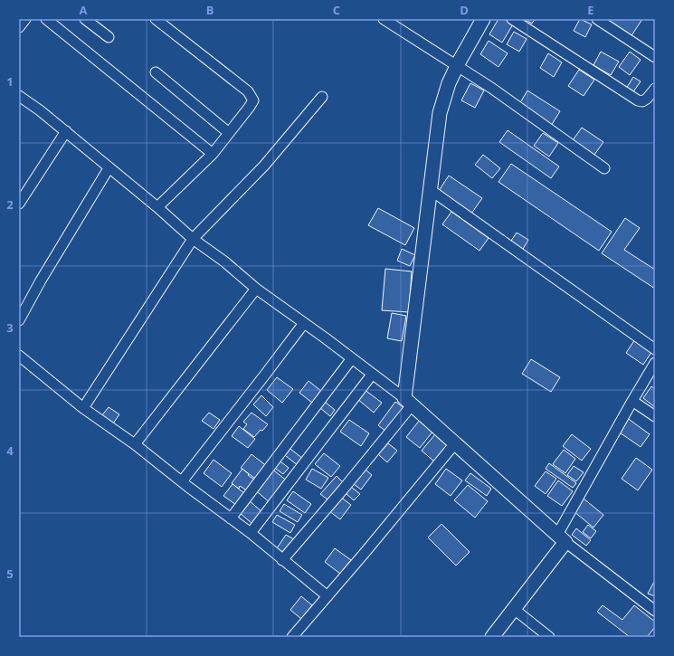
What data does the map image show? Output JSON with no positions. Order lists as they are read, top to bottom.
{
  "grid": {
    "columns": [
      "A",
      "B",
      "C",
      "D",
      "E"
    ],
    "rows": [
      "1",
      "2",
      "3",
      "4",
      "5"
    ]
  }
}
